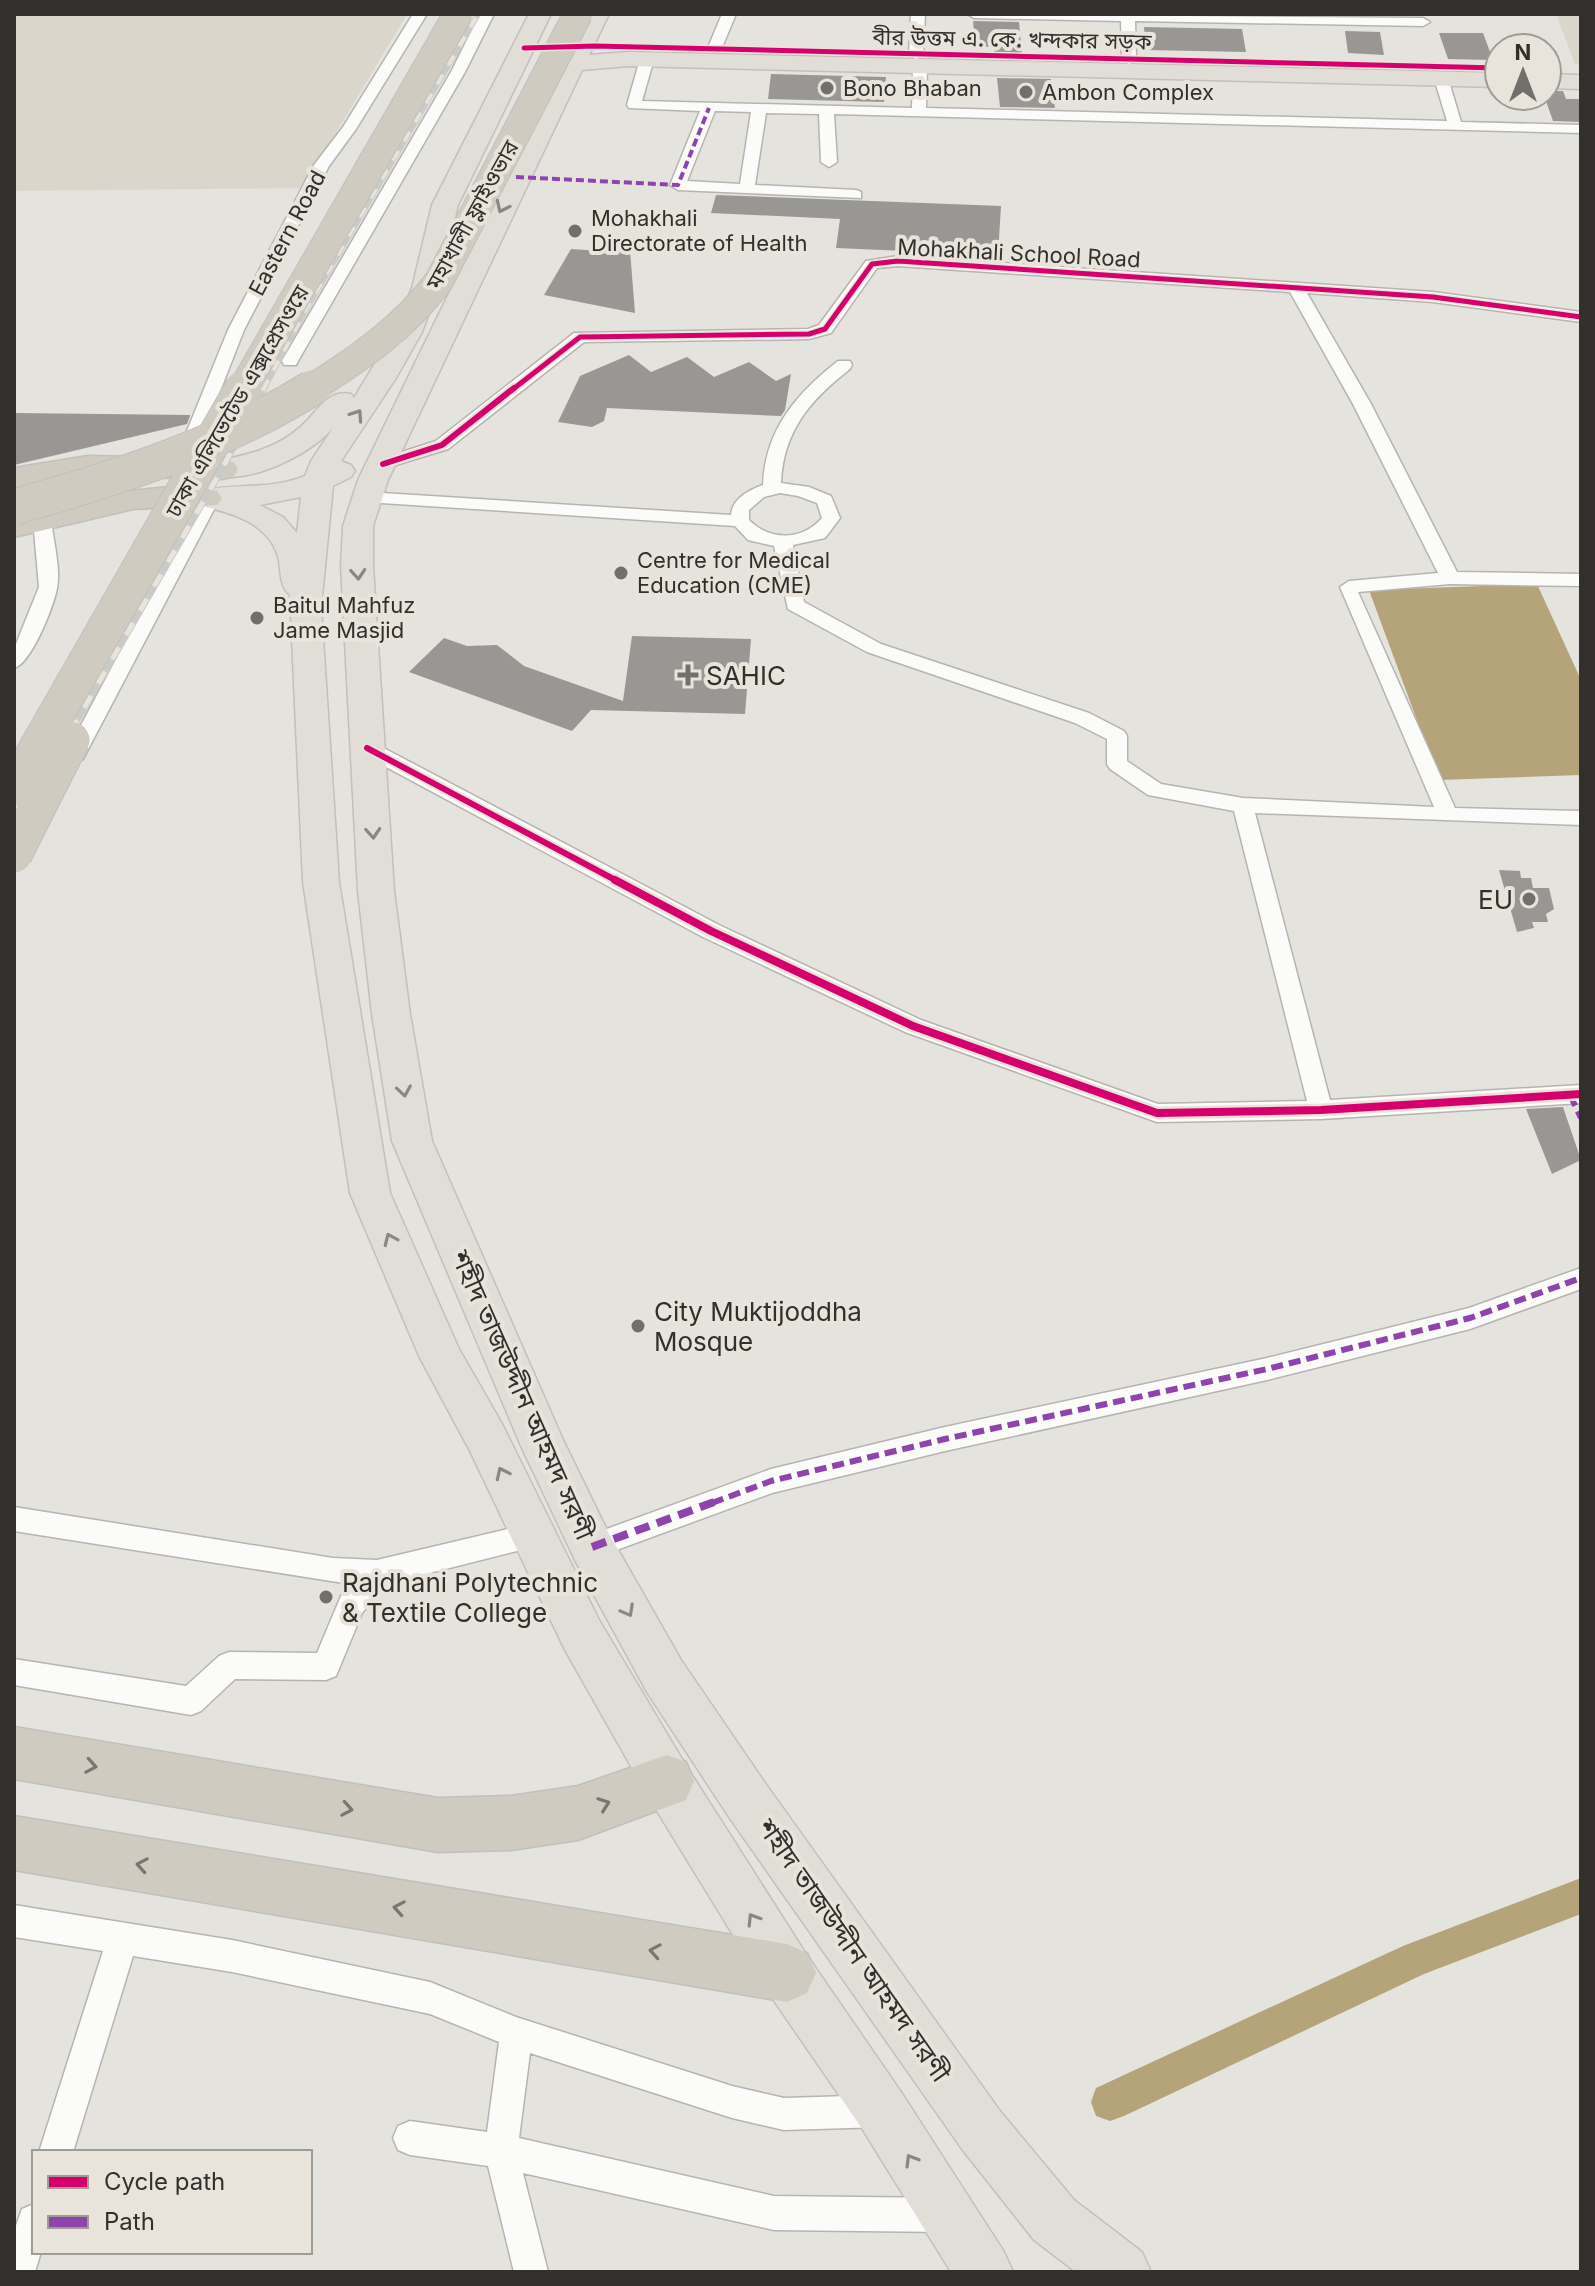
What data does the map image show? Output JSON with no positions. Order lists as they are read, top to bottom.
{
  "streets": {
    "highway": ["মহাখালী ফ্লাইওভার", "ঢাকা এলিভেটেড এক্সপ্রেসওয়ে"],
    "main road": ["বীর উত্তম এ. কে. খন্দকার সড়ক", "শহীদ তাজউদ্দীন আহমদ সরণী"],
    "street": ["Eastern Road", "Mohakhali School Road"]
  },
  "crossings": [
    ["Mohakhali School Road", "শহীদ তাজউদ্দীন আহমদ সরণী"]
  ],
  "places": {
    "other": [
      "Bono Bhaban",
      "Ambon Complex",
      "Mohakhali Directorate of Health",
      "Centre for Medical Education (CME)",
      "Baitul Mahfuz Jame Masjid",
      "EU",
      "City Muktijoddha Mosque",
      "Rajdhani Polytechnic & Textile College"
    ],
    "health": ["SAHIC"]
  },
  "legend": ["Cycle path", "Path"],
  "north": "top"
}
